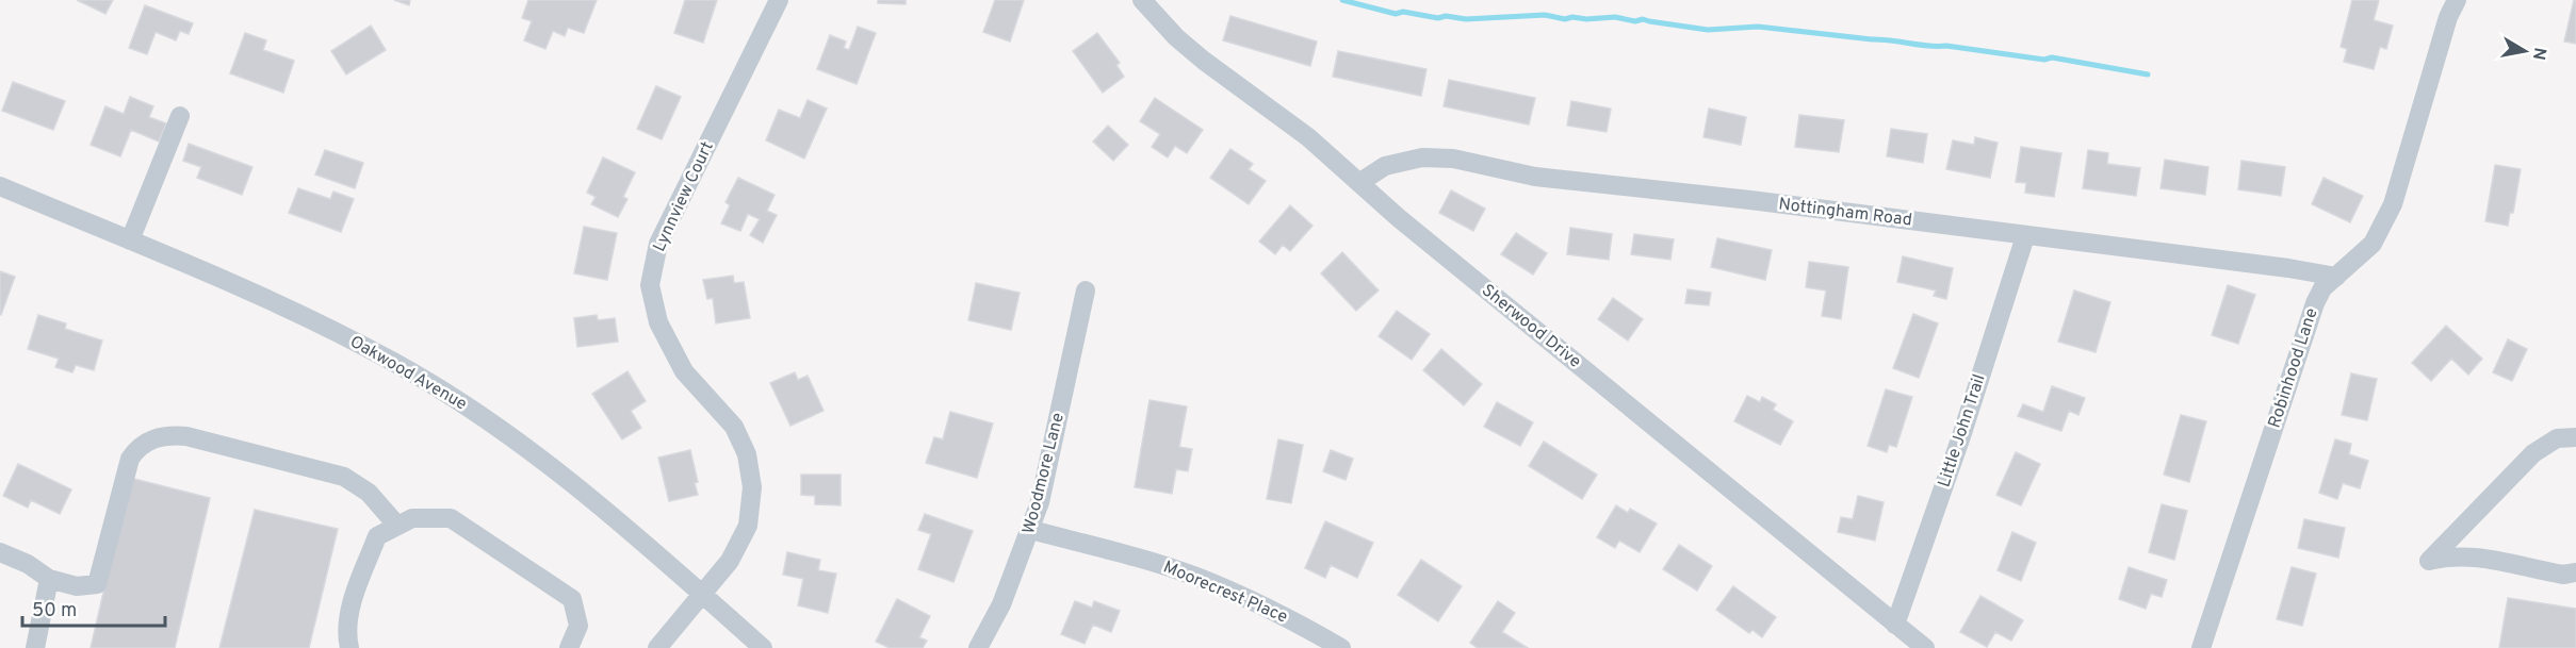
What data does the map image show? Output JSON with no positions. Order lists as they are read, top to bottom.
{
  "streets": {
    "street": [
      "Lynnview Court",
      "Nottingham Road",
      "Sherwood Drive",
      "Robinhood Lane",
      "Oakwood Avenue",
      "Little John Trail",
      "Woodmore Lane",
      "Moorecrest Place"
    ]
  },
  "crossings": [
    ["Lynnview Court", "Oakwood Avenue"],
    ["Nottingham Road", "Sherwood Drive"],
    ["Nottingham Road", "Robinhood Lane"],
    ["Nottingham Road", "Little John Trail"],
    ["Sherwood Drive", "Little John Trail"],
    ["Woodmore Lane", "Moorecrest Place"]
  ],
  "scale_bar": "50 m",
  "north": "right"
}
